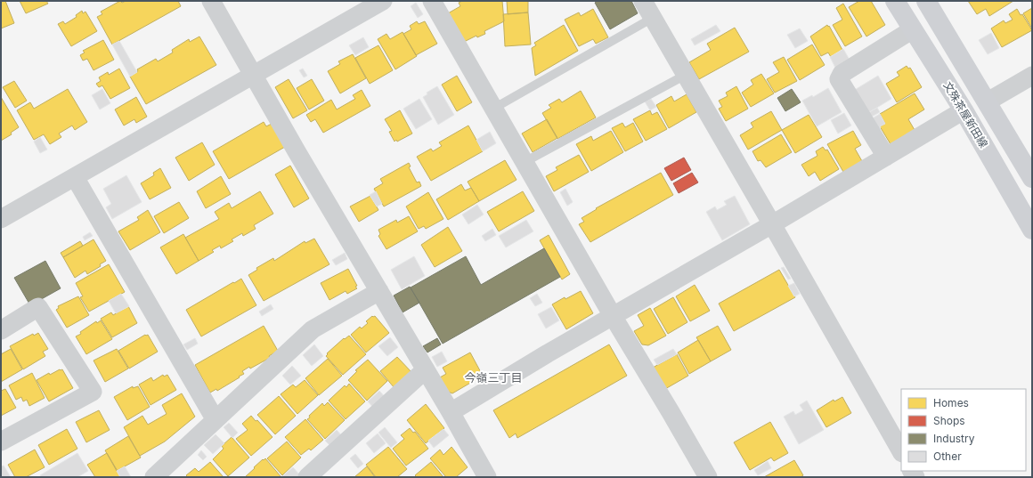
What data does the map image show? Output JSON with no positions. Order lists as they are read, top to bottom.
{
  "streets": {
    "main road": ["文殊茶屋新田線"]
  },
  "districts": ["今嶺三丁目"],
  "legend": [
    "Homes",
    "Shops",
    "Industry",
    "Other"
  ]
}
